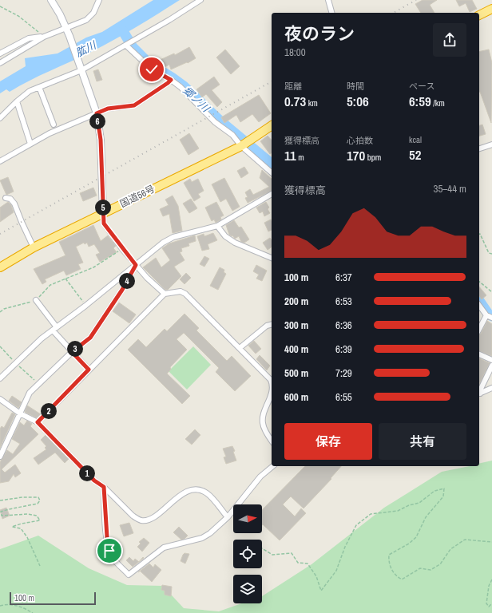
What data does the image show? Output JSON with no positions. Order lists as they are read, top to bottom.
{
  "streets": {
    "highway": ["国道56号"]
  },
  "water": ["肱川", "郷ノ川"],
  "scale_bar": "100 m",
  "north": "right",
  "page": {
    "heading": ["夜のラン", "18:00"],
    "stats": [
      ["距離", "0.73 km"],
      ["時間", "5:06"],
      ["ペース", "6:59 /km"],
      ["獲得標高", "11 m"],
      ["心拍数", "170 bpm"],
      ["kcal", "52"]
    ],
    "pins": [
      "6",
      "5",
      "4",
      "3",
      "2",
      "1"
    ],
    "chart": ["獲得標高", "35–44 m"],
    "list": [
      {
        "name": "100 m",
        "note": "6:37"
      },
      {
        "name": "200 m",
        "note": "6:53"
      },
      {
        "name": "300 m",
        "note": "6:36"
      },
      {
        "name": "400 m",
        "note": "6:39"
      },
      {
        "name": "500 m",
        "note": "7:29"
      },
      {
        "name": "600 m",
        "note": "6:55"
      }
    ],
    "buttons": ["保存", "共有"],
    "scale": "100 m"
  }
}
